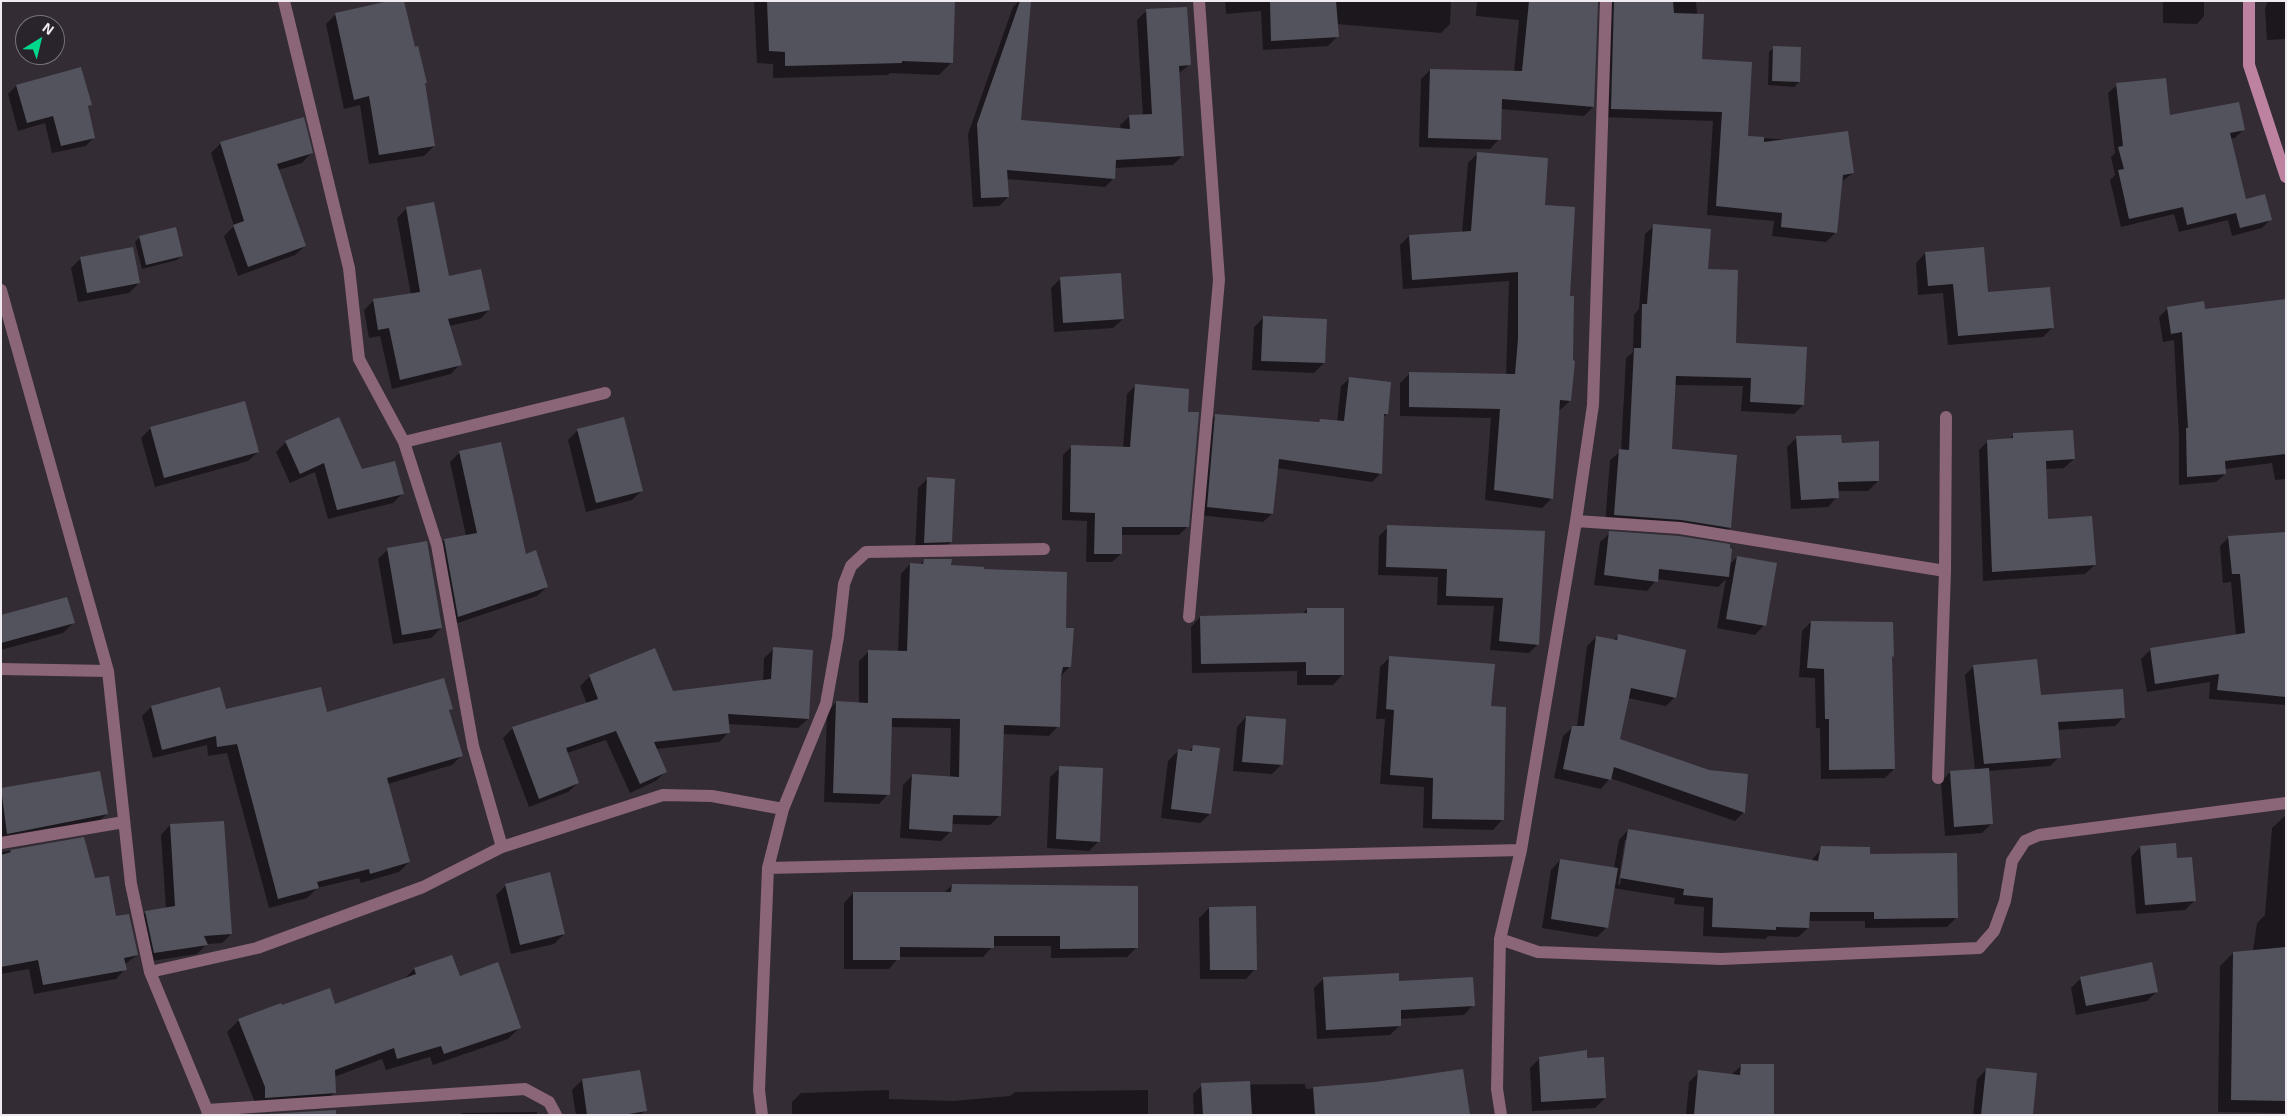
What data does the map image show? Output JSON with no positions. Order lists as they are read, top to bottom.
{
  "north": "top right"
}
